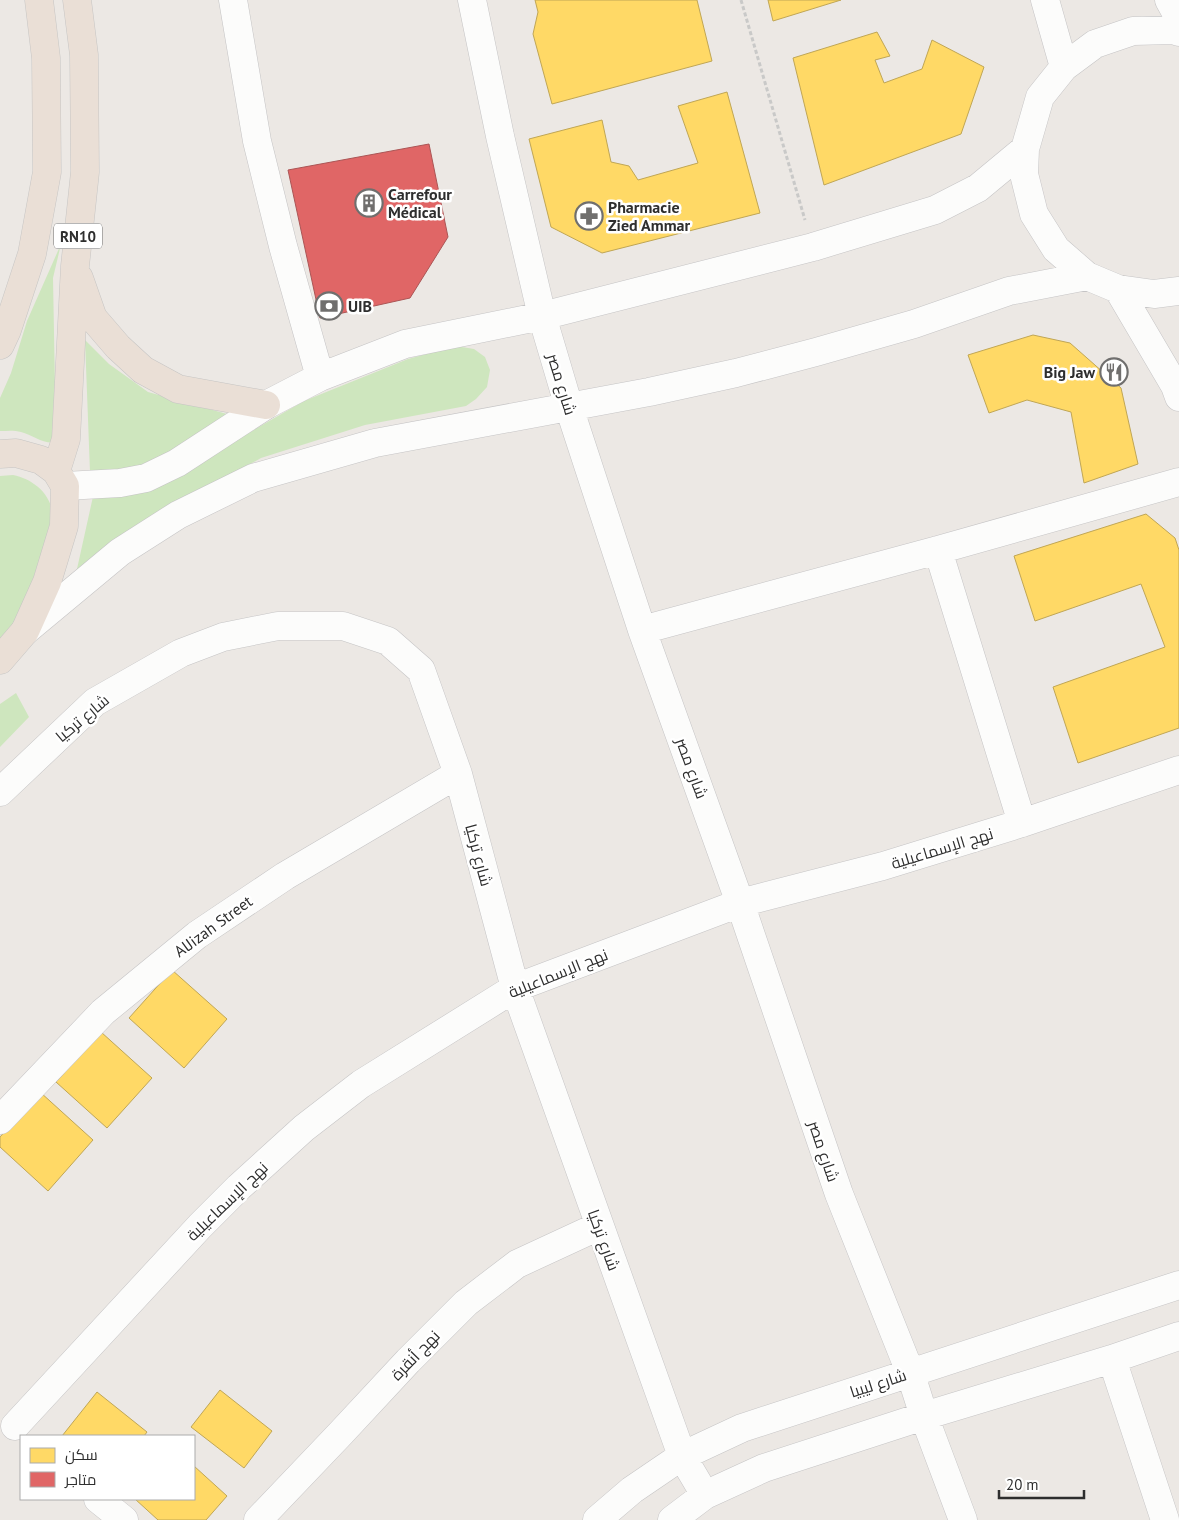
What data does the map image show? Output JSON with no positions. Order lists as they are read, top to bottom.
{
  "streets": {
    "highway": ["RN10"],
    "street": [
      "شارع مصر",
      "شارع تركيا",
      "نهج الإسماعيلية",
      "AlJizah Street",
      "نهج أنقرة",
      "شارع ليبيا"
    ]
  },
  "crossings": [
    ["شارع مصر", "نهج الإسماعيلية"],
    ["شارع مصر", "شارع ليبيا"],
    ["شارع تركيا", "نهج الإسماعيلية"],
    ["شارع تركيا", "AlJizah Street"],
    ["شارع تركيا", "نهج أنقرة"],
    ["شارع تركيا", "شارع ليبيا"]
  ],
  "places": {
    "building": ["Carrefour Médical"],
    "pharmacy": ["Pharmacie Zied Ammar"],
    "bank": ["UIB"],
    "restaurant": ["Big Jaw"]
  },
  "legend": ["سكن", "متاجر"],
  "scale_bar": "20 m"
}
